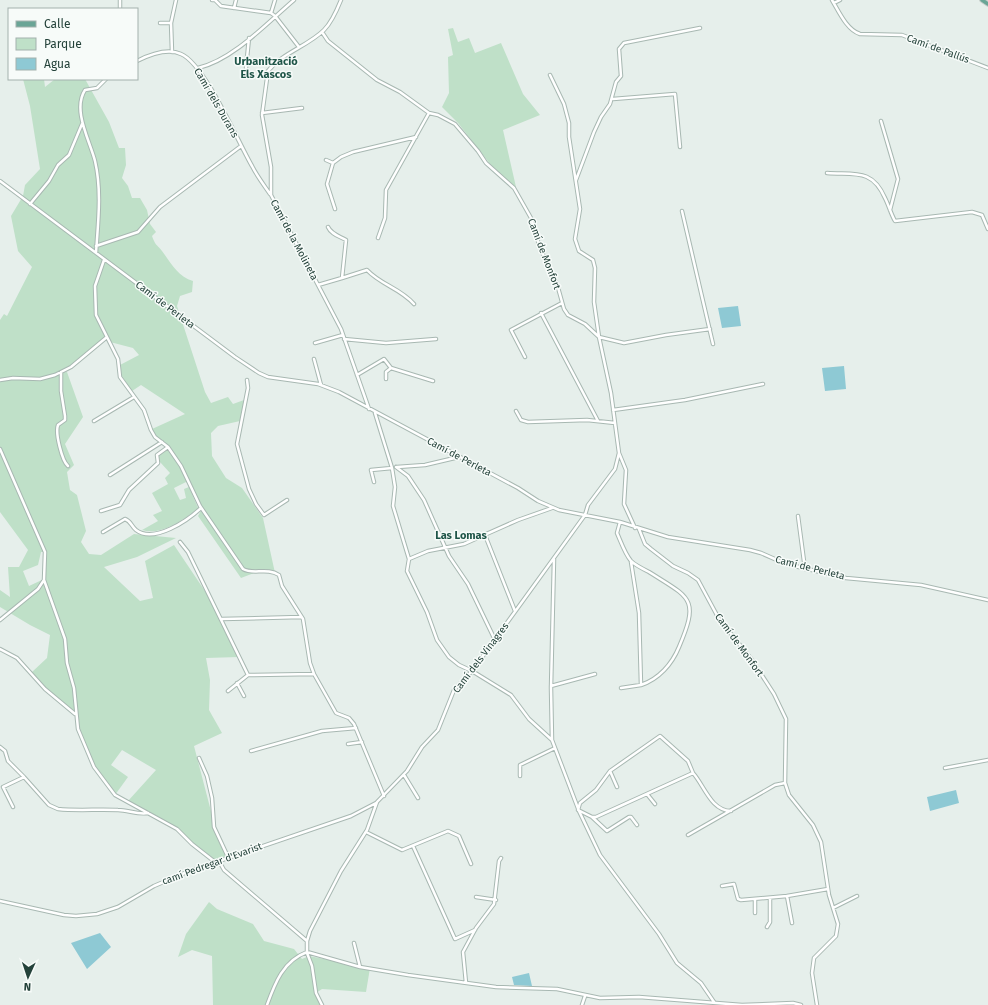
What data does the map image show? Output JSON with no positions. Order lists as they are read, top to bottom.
{
  "streets": {
    "street": [
      "Camí de Pallús",
      "Camí dels Durans",
      "Camí de la Molineta",
      "Camí de Monfort",
      "Camí de Perleta",
      "Camí dels Vinagres",
      "camí Pedregar d'Evarist"
    ]
  },
  "crossings": [
    ["Camí dels Durans", "Camí de la Molineta"],
    ["Camí de la Molineta", "Camí de Monfort"],
    ["Camí de la Molineta", "Camí de Perleta"],
    ["Camí de Monfort", "Camí de Perleta"],
    ["Camí de Monfort", "Camí dels Vinagres"],
    ["Camí de Perleta", "Camí dels Vinagres"],
    ["Camí dels Vinagres", "camí Pedregar d'Evarist"]
  ],
  "districts": ["Urbanització Els Xascos", "Las Lomas"],
  "legend": ["Calle", "Parque", "Agua"],
  "north": "bottom"
}
